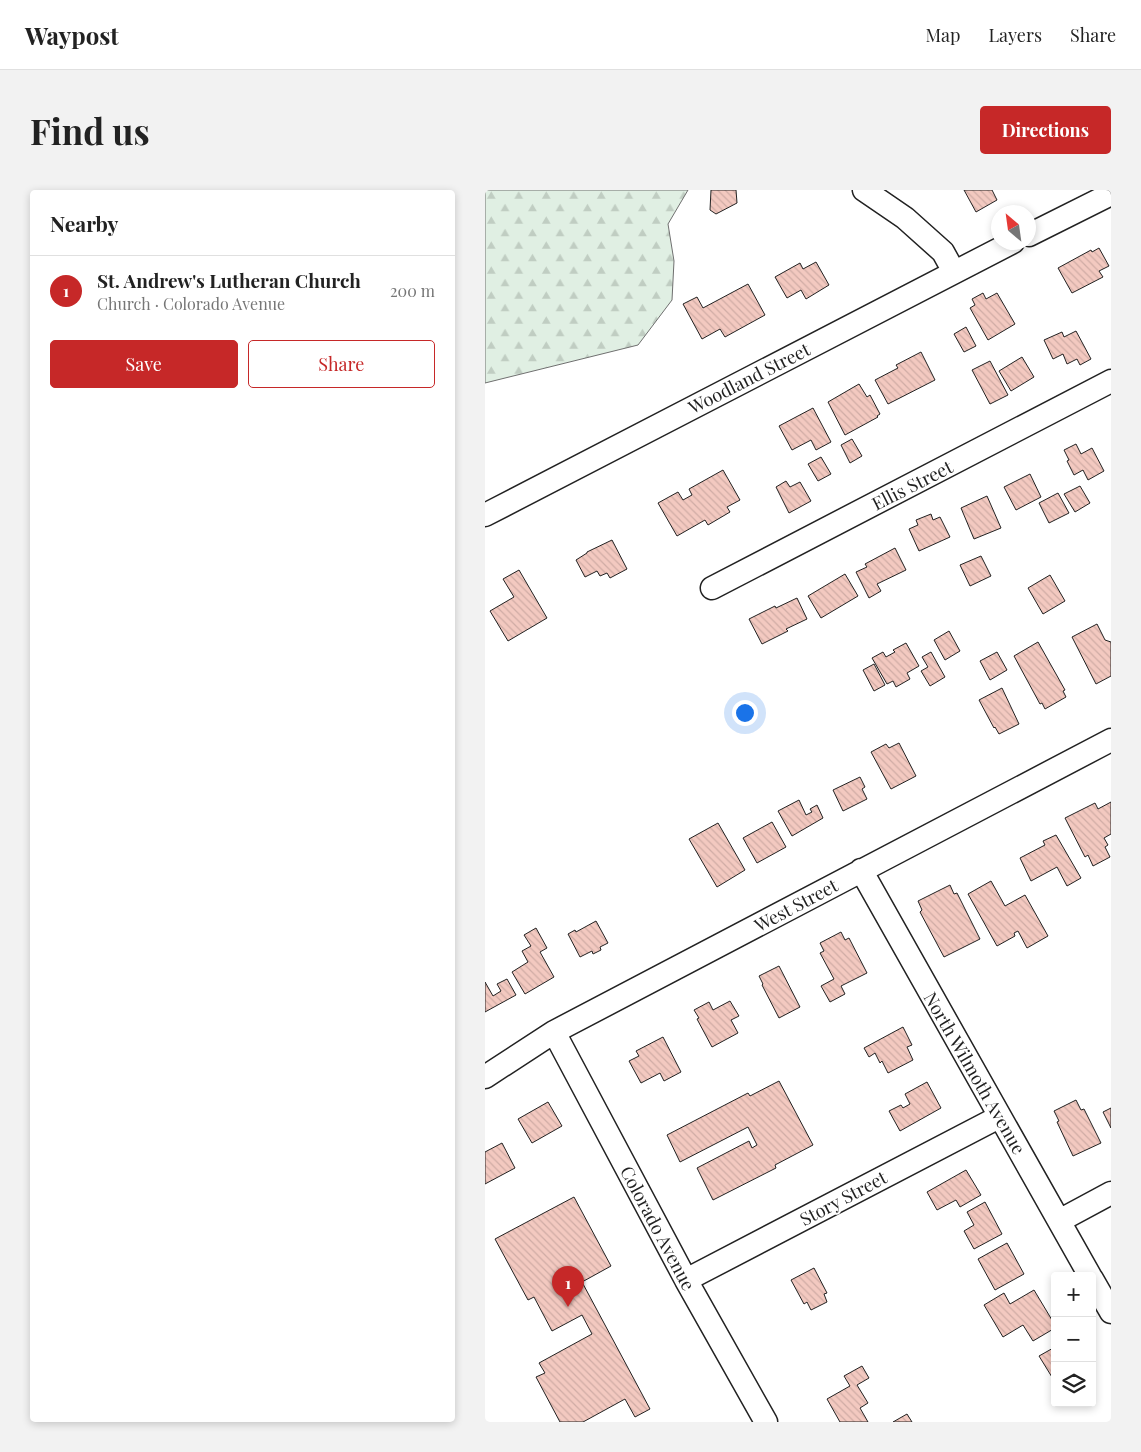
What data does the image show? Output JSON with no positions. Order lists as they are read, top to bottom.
{
  "streets": {
    "street": [
      "Woodland Street",
      "Ellis Street",
      "West Street",
      "North Wilmoth Avenue",
      "Story Street",
      "Colorado Avenue"
    ]
  },
  "crossings": [
    ["West Street", "North Wilmoth Avenue"],
    ["West Street", "Colorado Avenue"],
    ["North Wilmoth Avenue", "Story Street"],
    ["Story Street", "Colorado Avenue"]
  ],
  "north": "top left",
  "page": {
    "header": "Waypost",
    "nav": ["Map", "Layers", "Share"],
    "buttons": [
      "Directions",
      ["Save", "Share"]
    ],
    "title": "Find us",
    "heading": "Nearby",
    "list": [
      {
        "mark": "1",
        "name": "St. Andrew's Lutheran Church",
        "note": "Church · Colorado Avenue",
        "value": "200 m"
      }
    ],
    "pins": "1",
    "map_buttons": ["+", "−"]
  }
}
